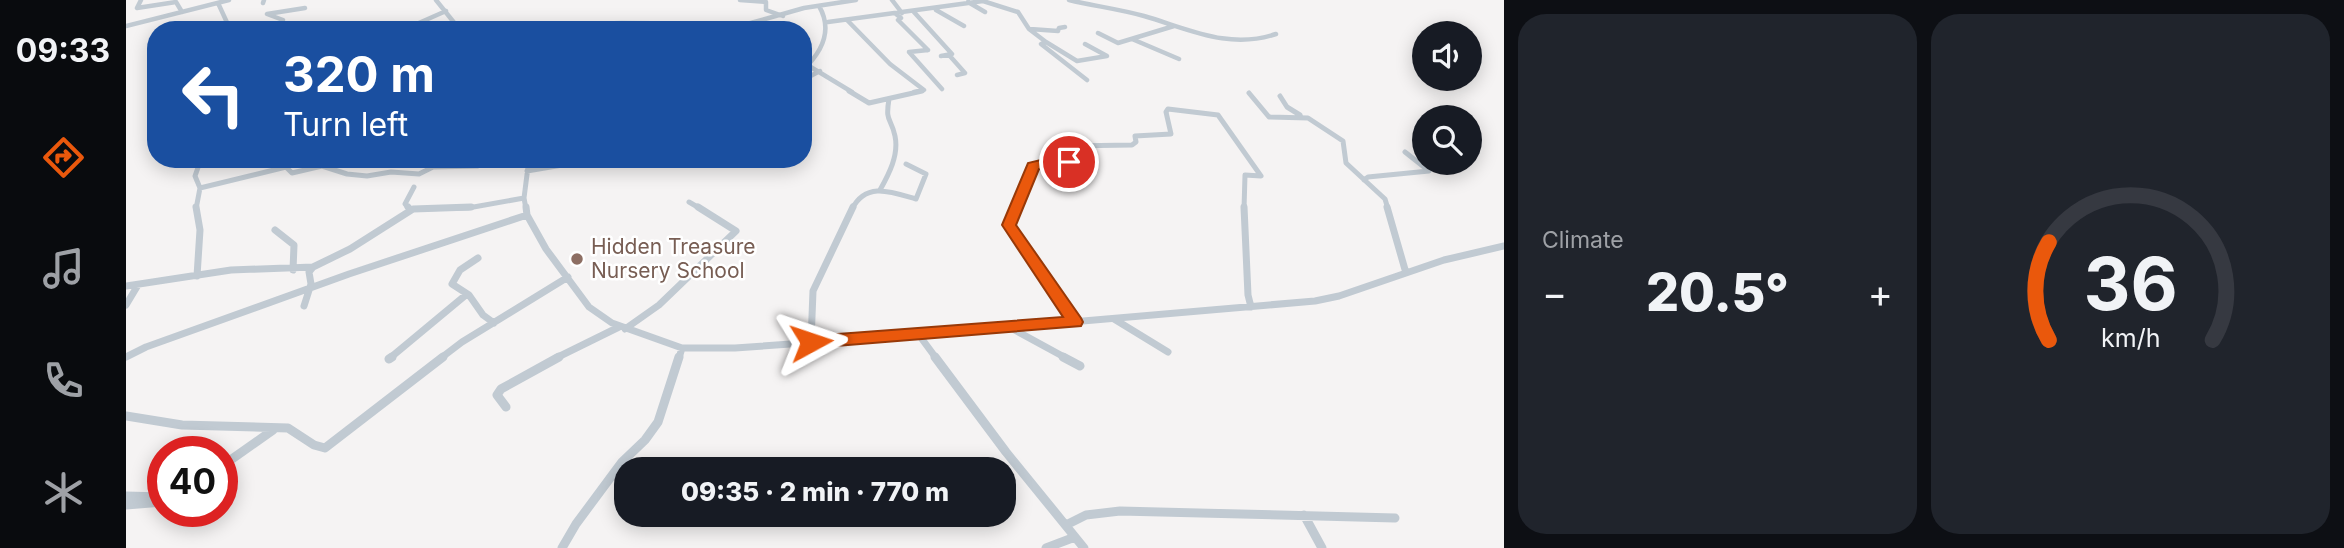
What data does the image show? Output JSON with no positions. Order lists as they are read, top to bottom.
{
  "places": ["Hidden Treasure Nursery School"],
  "page": {
    "tabs": "09:33",
    "tile": "Climate",
    "turn": ["320 m", "Turn left"],
    "heat": ["−", "20.5°", "+"],
    "limit": "40",
    "trip": "09:35 · 2 min · 770 m",
    "gauge": ["36", "km/h"]
  }
}
